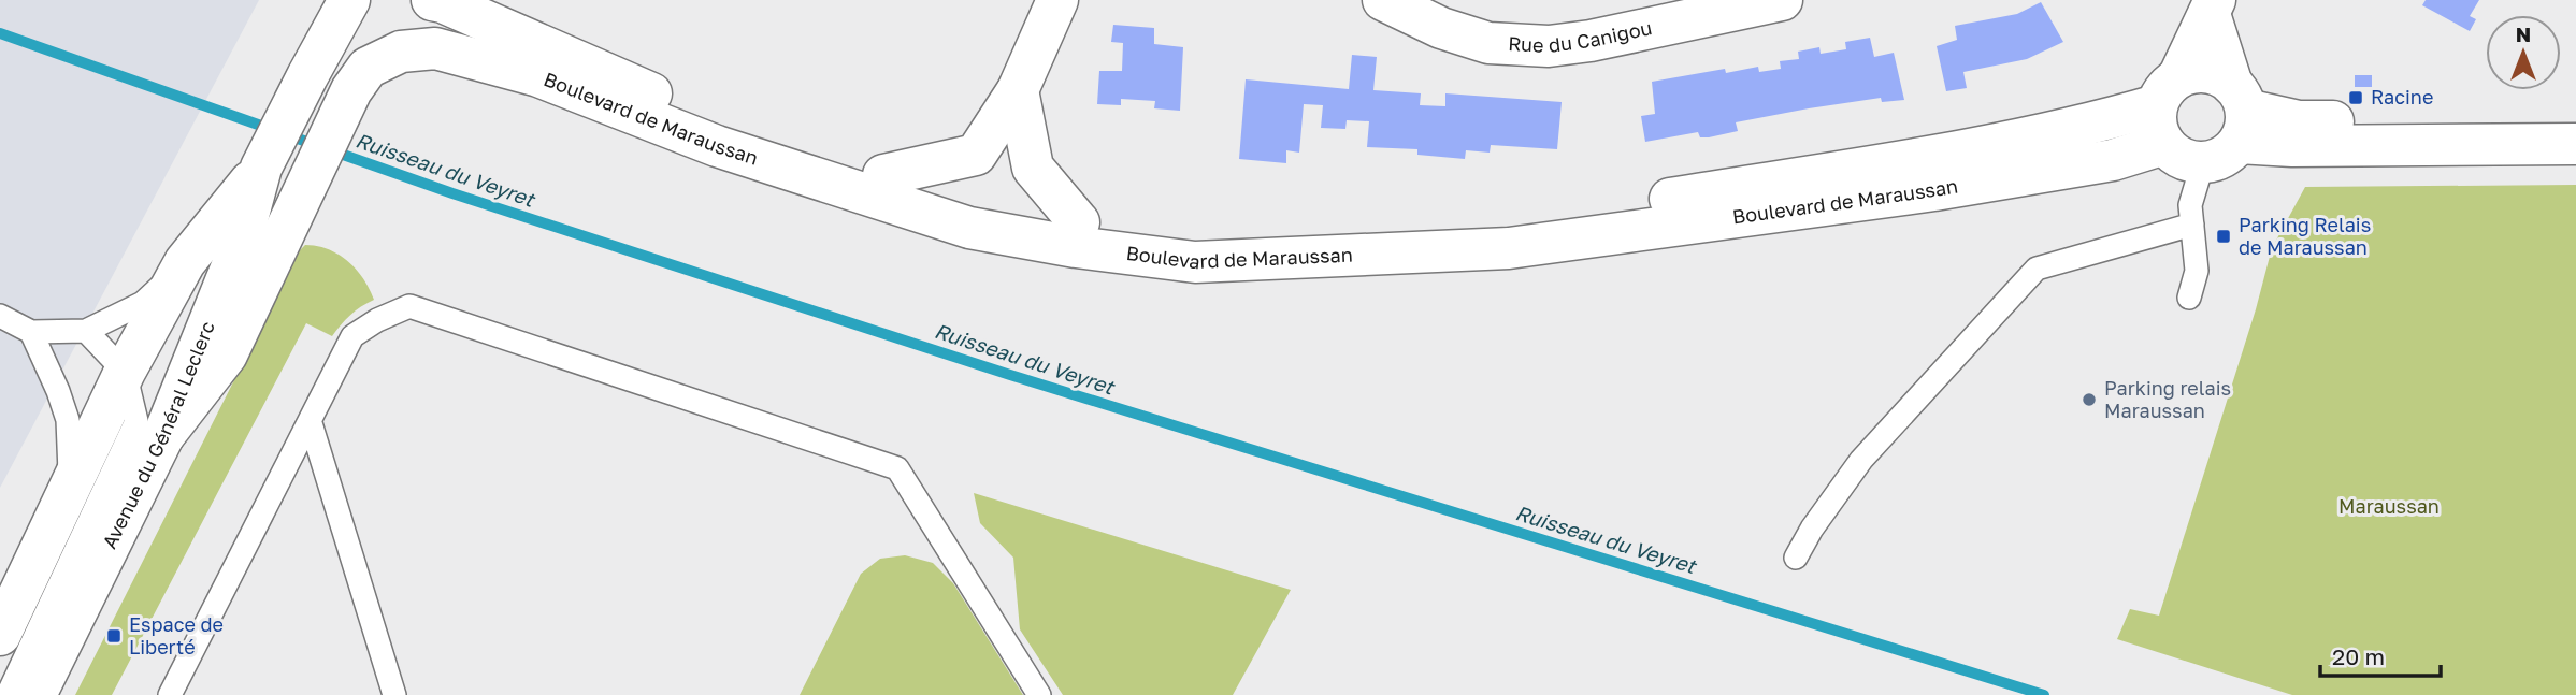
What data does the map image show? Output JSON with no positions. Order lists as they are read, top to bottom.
{
  "streets": {
    "main road": ["Rue du Canigou", "Boulevard de Maraussan", "Avenue du Général Leclerc"]
  },
  "crossings": [
    ["Boulevard de Maraussan", "Avenue du Général Leclerc"]
  ],
  "water": ["Ruisseau du Veyret"],
  "parks": ["Maraussan"],
  "places": {
    "transit": ["Racine", "Parking Relais de Maraussan", "Espace de Liberté"],
    "other": ["Parking relais Maraussan"]
  },
  "scale_bar": "20 m",
  "north": "top"
}
